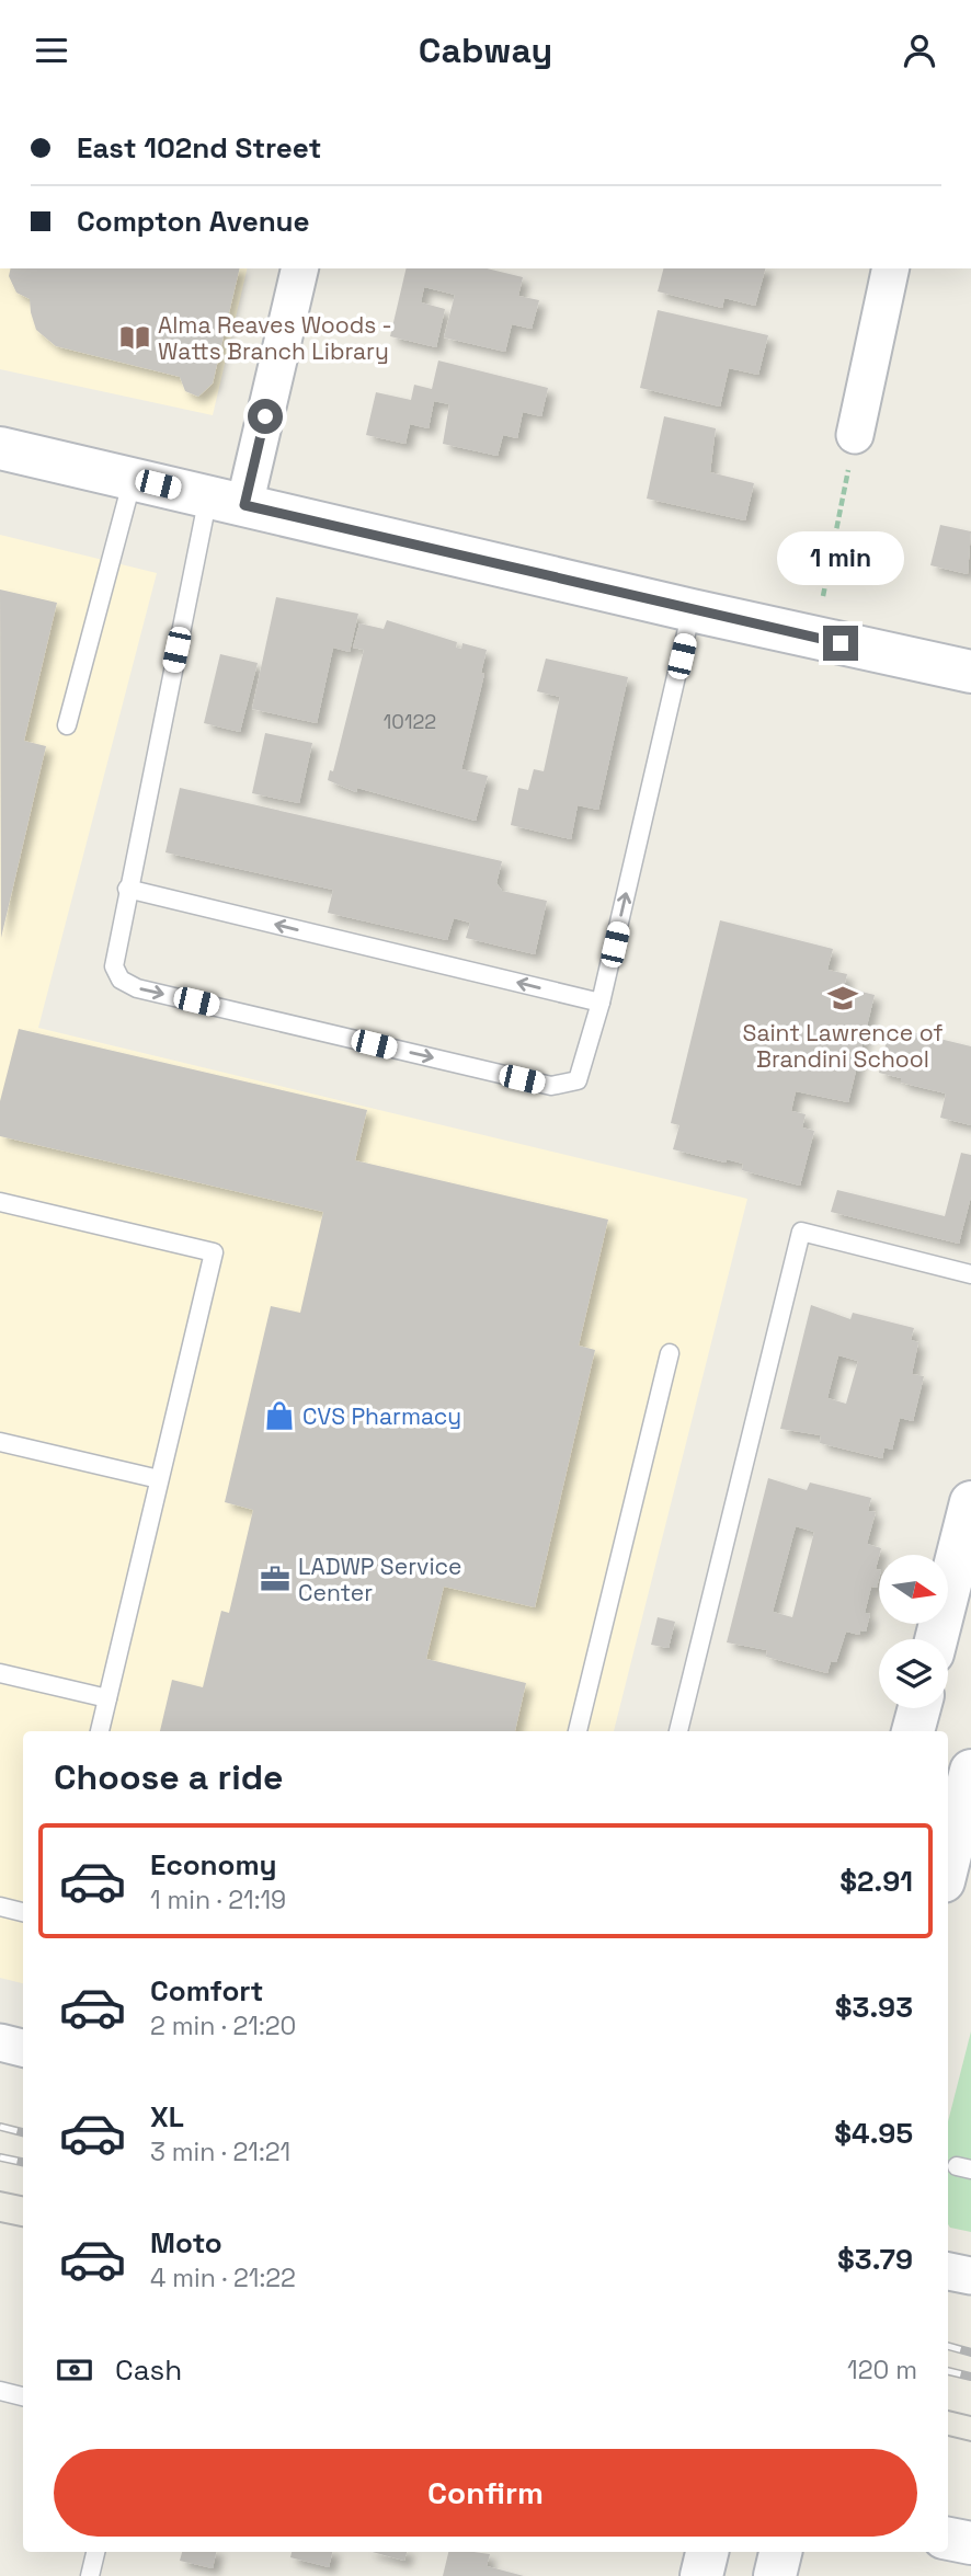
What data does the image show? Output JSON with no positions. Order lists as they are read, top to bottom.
{
  "places": {
    "library": ["Alma Reaves Woods - Watts Branch Library"],
    "school or university": ["Saint Lawrence of Brandini School"],
    "shop": ["CVS Pharmacy"],
    "office": ["LADWP Service Center"]
  },
  "house_numbers": ["10122"],
  "north": "right",
  "page": {
    "header": "Cabway",
    "banner": ["East 102nd Street", "Compton Avenue"],
    "bubble": "1 min",
    "heading": "Choose a ride",
    "list": [
      {
        "name": "Economy",
        "note": "1 min · 21:19",
        "value": "$2.91"
      },
      {
        "name": "Comfort",
        "note": "2 min · 21:20",
        "value": "$3.93"
      },
      {
        "name": "XL",
        "note": "3 min · 21:21",
        "value": "$4.95"
      },
      {
        "name": "Moto",
        "note": "4 min · 21:22",
        "value": "$3.79"
      }
    ],
    "pay": ["Cash", "120 m"],
    "buttons": "Confirm"
  }
}
